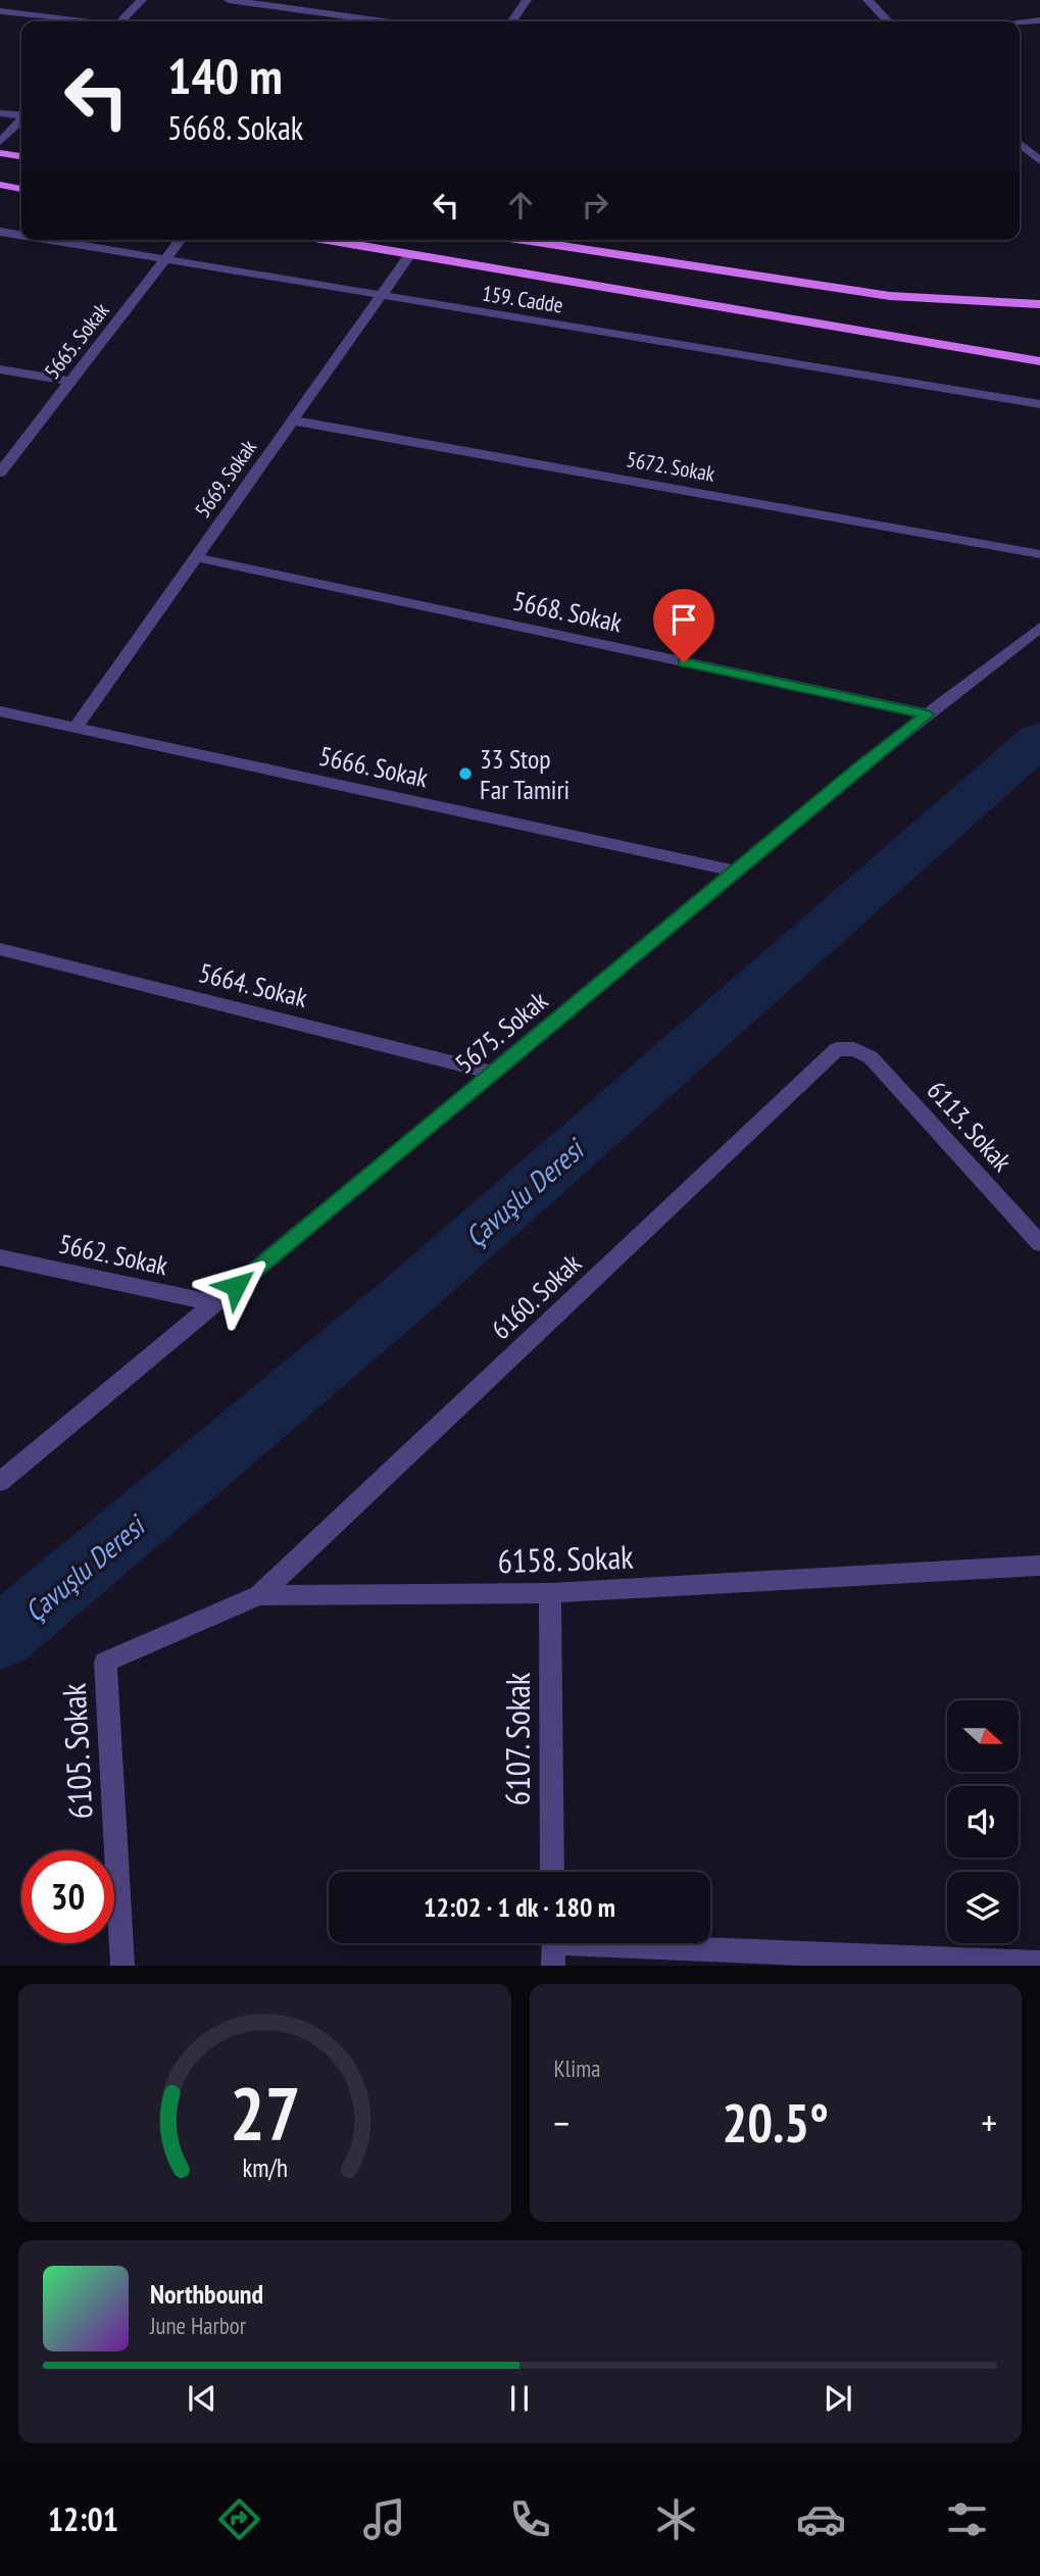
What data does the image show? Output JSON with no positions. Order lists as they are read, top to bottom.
{
  "streets": {
    "main road": ["159. Cadde"],
    "street": [
      "5665. Sokak",
      "5672. Sokak",
      "5669. Sokak",
      "5668. Sokak",
      "5666. Sokak",
      "5664. Sokak",
      "5675. Sokak",
      "6113. Sokak",
      "5662. Sokak",
      "6160. Sokak",
      "6158. Sokak",
      "6107. Sokak",
      "6105. Sokak"
    ]
  },
  "crossings": [
    ["159. Cadde", "5665. Sokak"],
    ["159. Cadde", "5669. Sokak"],
    ["5672. Sokak", "5669. Sokak"],
    ["5669. Sokak", "5668. Sokak"],
    ["5669. Sokak", "5666. Sokak"],
    ["5668. Sokak", "5675. Sokak"],
    ["5666. Sokak", "5675. Sokak"],
    ["5664. Sokak", "5675. Sokak"],
    ["5675. Sokak", "5662. Sokak"],
    ["6113. Sokak", "6160. Sokak"],
    ["6160. Sokak", "6158. Sokak"],
    ["6158. Sokak", "6107. Sokak"],
    ["6158. Sokak", "6105. Sokak"]
  ],
  "water": ["Çavuşlu Deresi"],
  "places": ["33 Stop Far Tamiri"],
  "north": "right",
  "page": {
    "turn": ["140 m", "5668. Sokak"],
    "limit": "30",
    "trip": "12:02 · 1 dk · 180 m",
    "tile": "Klima",
    "heat": ["−", "20.5°", "+"],
    "song": ["Northbound", "June Harbor"],
    "tabs": "12:01",
    "gauge": ["27", "km/h"]
  }
}
